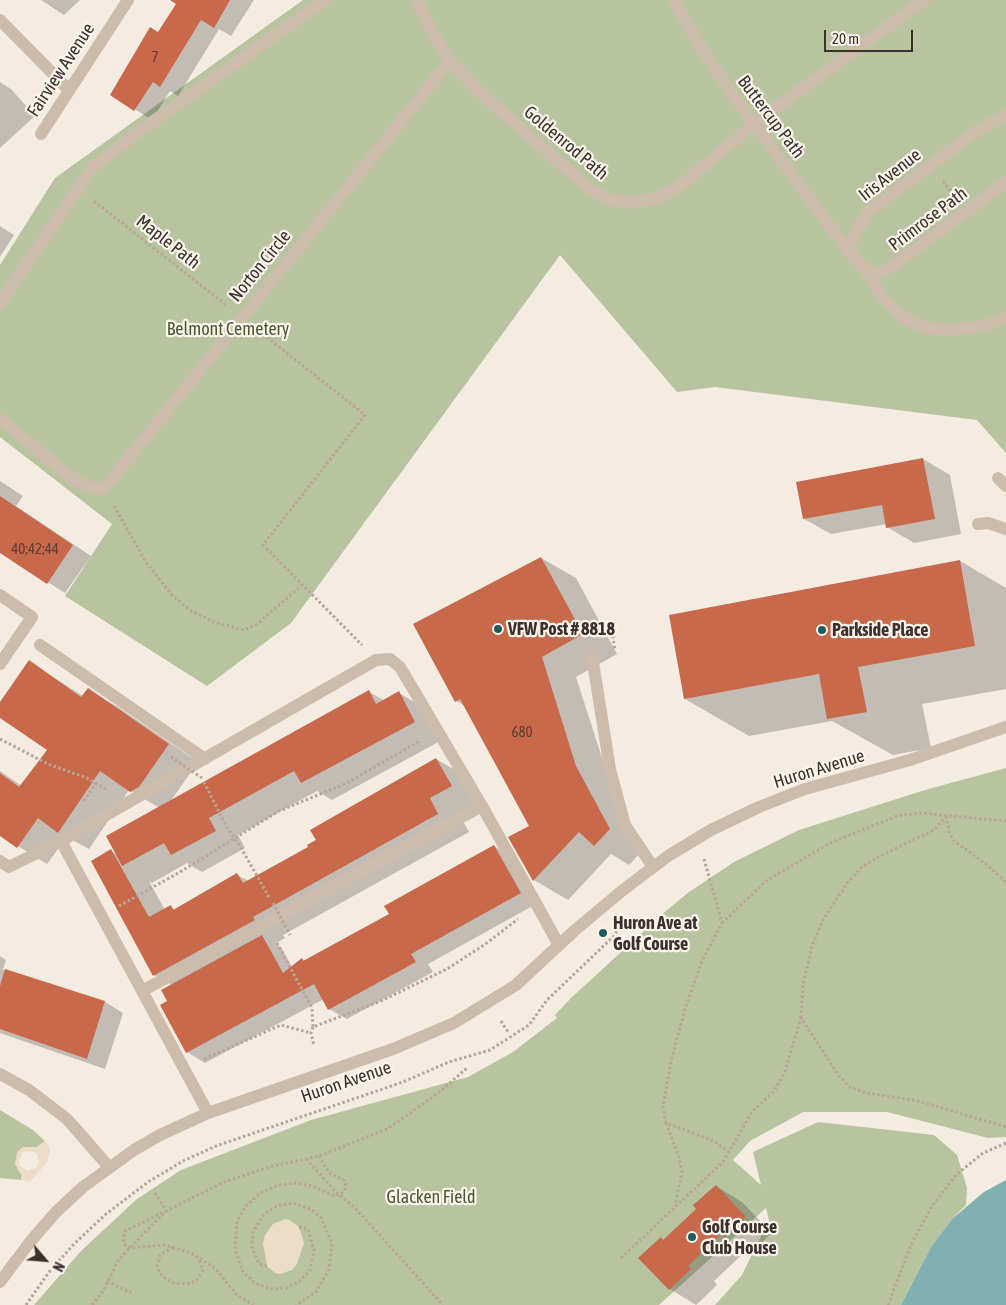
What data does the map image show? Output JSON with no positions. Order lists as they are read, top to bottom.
{
  "streets": {
    "street": [
      "Fairview Avenue",
      "Buttercup Path",
      "Goldenrod Path",
      "Iris Avenue",
      "Primrose Path",
      "Norton Circle",
      "Huron Avenue"
    ],
    "path": ["Maple Path"]
  },
  "crossings": [
    ["Buttercup Path", "Goldenrod Path"],
    ["Buttercup Path", "Iris Avenue"],
    ["Goldenrod Path", "Norton Circle"],
    ["Maple Path", "Norton Circle"]
  ],
  "parks": ["Belmont Cemetery", "Glacken Field"],
  "places": [
    "VFW Post # 8818",
    "Parkside Place",
    "Huron Ave at Golf Course",
    "Golf Course Club House"
  ],
  "house_numbers": ["7", "40;42;44", "680"],
  "scale_bar": "20 m",
  "north": "bottom right"
}
